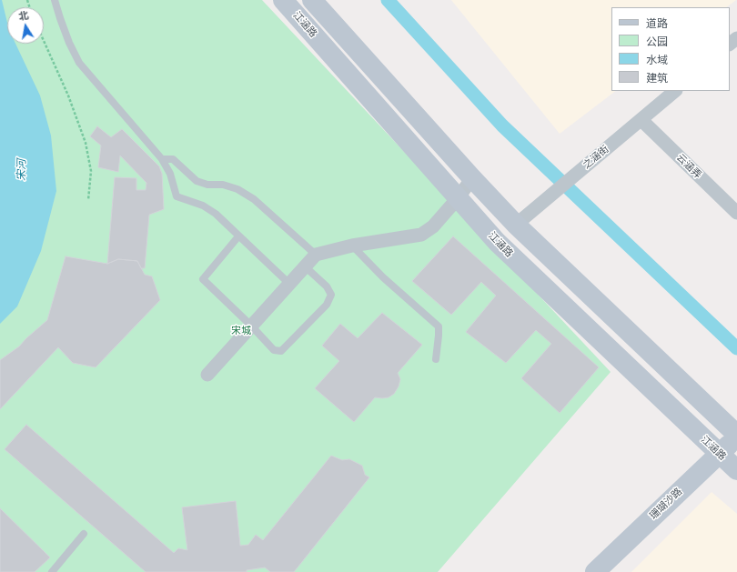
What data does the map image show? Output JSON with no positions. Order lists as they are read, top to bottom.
{
  "streets": {
    "main road": ["江涵路", "珊瑚沙路"],
    "street": ["之涵街", "云涵弄"]
  },
  "crossings": [
    ["江涵路", "珊瑚沙路"],
    ["之涵街", "云涵弄"]
  ],
  "water": ["宋河"],
  "parks": ["宋城"],
  "legend": [
    "道路",
    "公园",
    "水域",
    "建筑"
  ],
  "north": "top"
}
